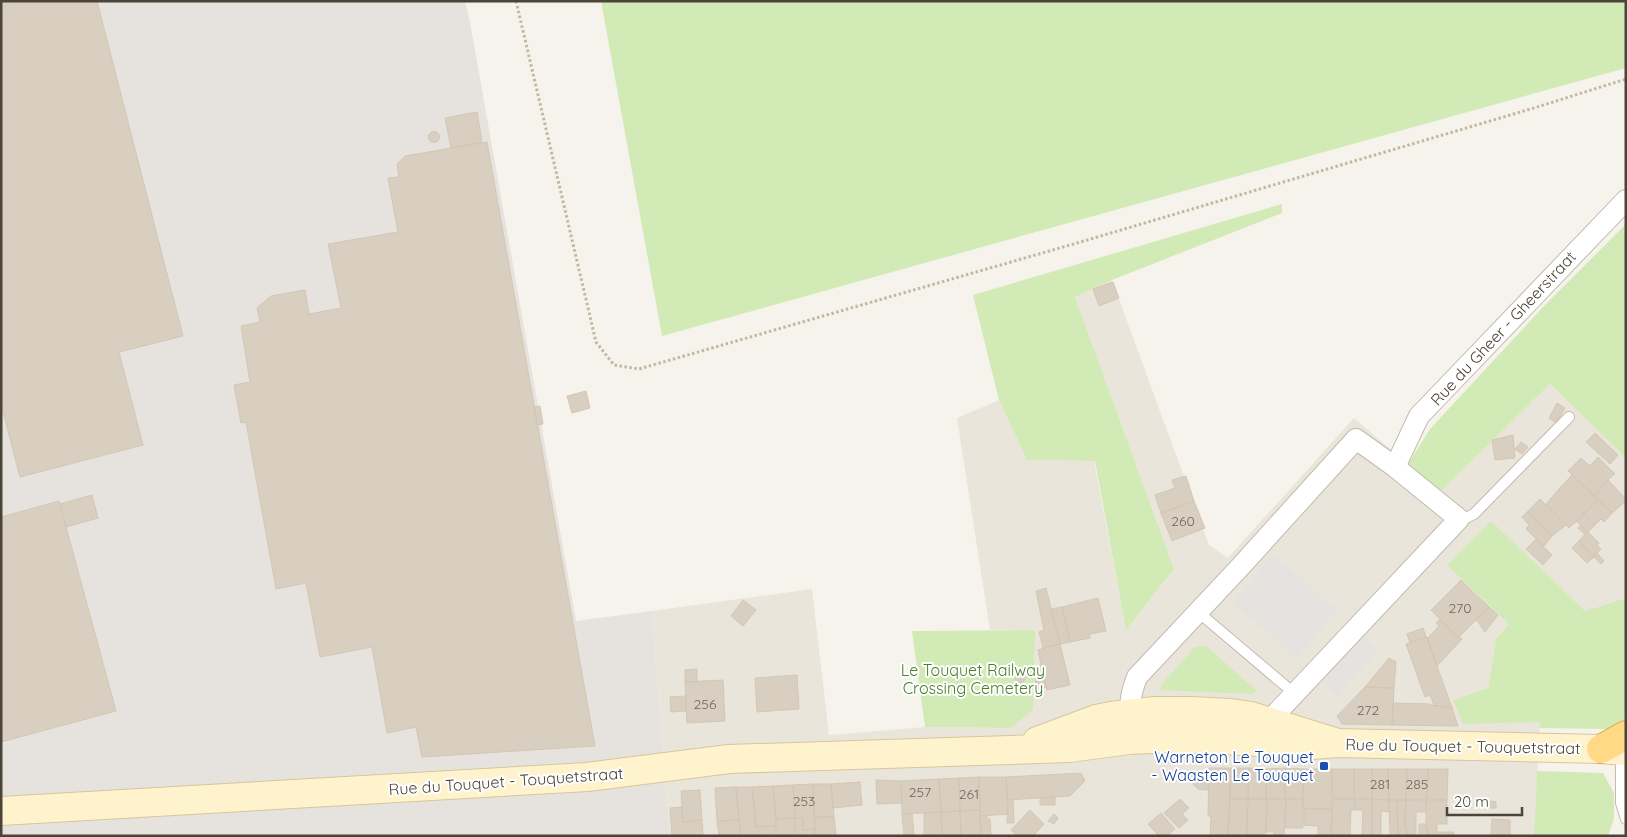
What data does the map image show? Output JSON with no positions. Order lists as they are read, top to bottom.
{
  "streets": {
    "main road": ["Rue du Touquet - Touquetstraat"],
    "street": ["Rue du Gheer - Gheerstraat"]
  },
  "parks": ["Le Touquet Railway Crossing Cemetery"],
  "places": {
    "transit": ["Warneton Le Touquet - Waasten Le Touquet"]
  },
  "house_numbers": [
    "260",
    "270",
    "256",
    "272",
    "281",
    "285",
    "257",
    "261",
    "253"
  ],
  "scale_bar": "20 m"
}
